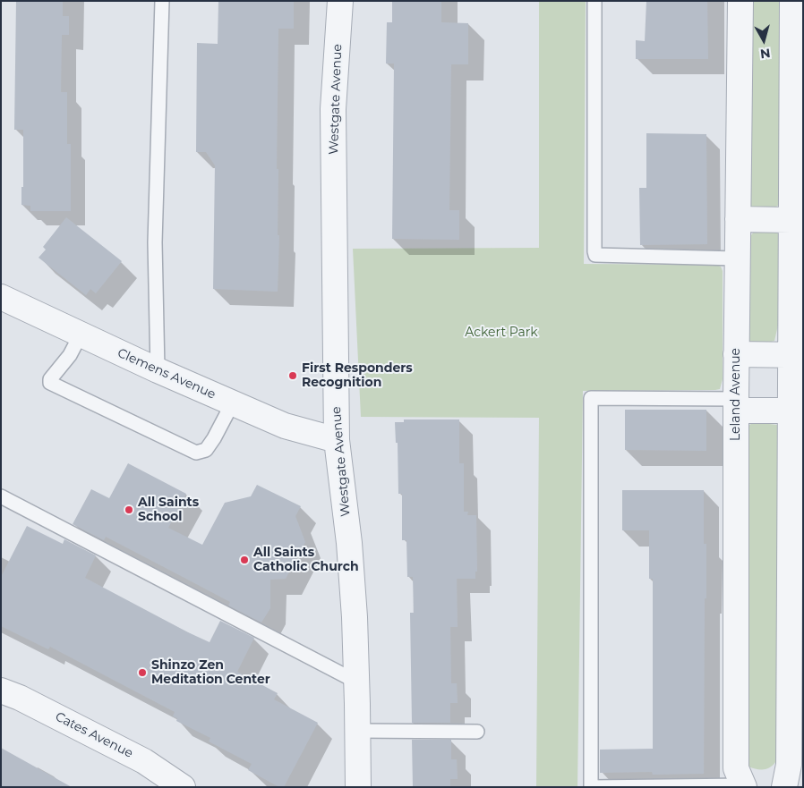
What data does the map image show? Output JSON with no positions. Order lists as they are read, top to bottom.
{
  "streets": {
    "street": [
      "Westgate Avenue",
      "Clemens Avenue",
      "Leland Avenue",
      "Cates Avenue"
    ]
  },
  "crossings": [
    ["Westgate Avenue", "Clemens Avenue"]
  ],
  "parks": ["Ackert Park"],
  "places": [
    "First Responders Recognition",
    "All Saints School",
    "All Saints Catholic Church",
    "Shinzo Zen Meditation Center"
  ],
  "north": "bottom"
}
